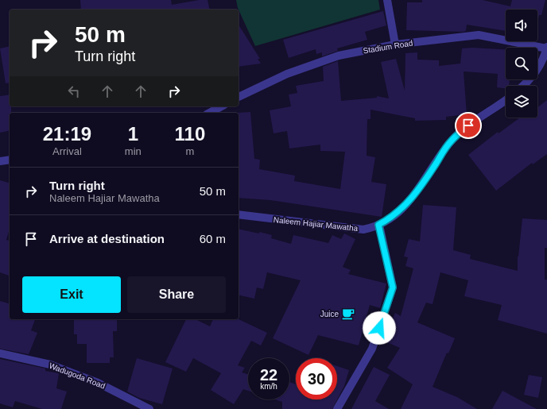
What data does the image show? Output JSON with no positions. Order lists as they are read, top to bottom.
{
  "streets": {
    "street": ["Stadium Road", "Naleem Hajiar Mawatha", "Wadugoda Road"]
  },
  "places": {
    "cafe": ["Juice"]
  },
  "page": {
    "turn": ["50 m", "Turn right"],
    "eta": [
      "21:19",
      "Arrival",
      "1",
      "min",
      "110",
      "m"
    ],
    "list": [
      {
        "name": "Turn right",
        "note": "Naleem Hajiar Mawatha",
        "value": "50 m"
      },
      {
        "name": "Arrive at destination",
        "value": "60 m"
      }
    ],
    "buttons": ["Exit", "Share"],
    "speed": "22 km/h",
    "limit": "30"
  }
}
